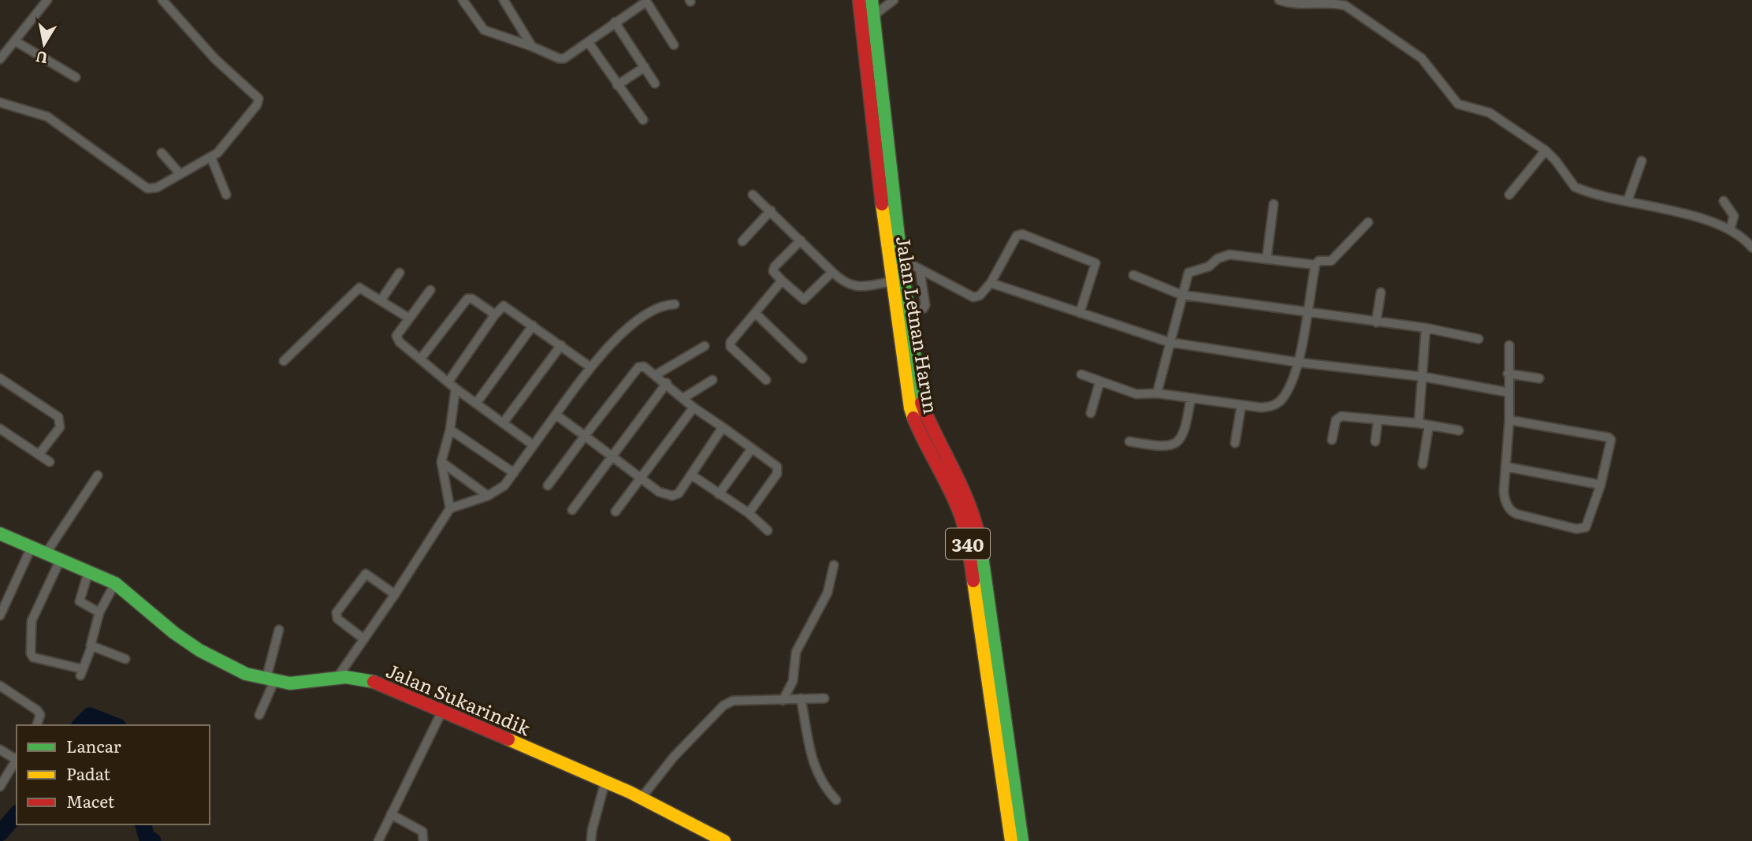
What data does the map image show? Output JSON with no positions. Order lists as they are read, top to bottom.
{
  "streets": {
    "main road": ["Jalan Letnan Harun", "340", "Jalan Sukarindik"]
  },
  "legend": ["Lancar", "Padat", "Macet"],
  "north": "bottom"
}
